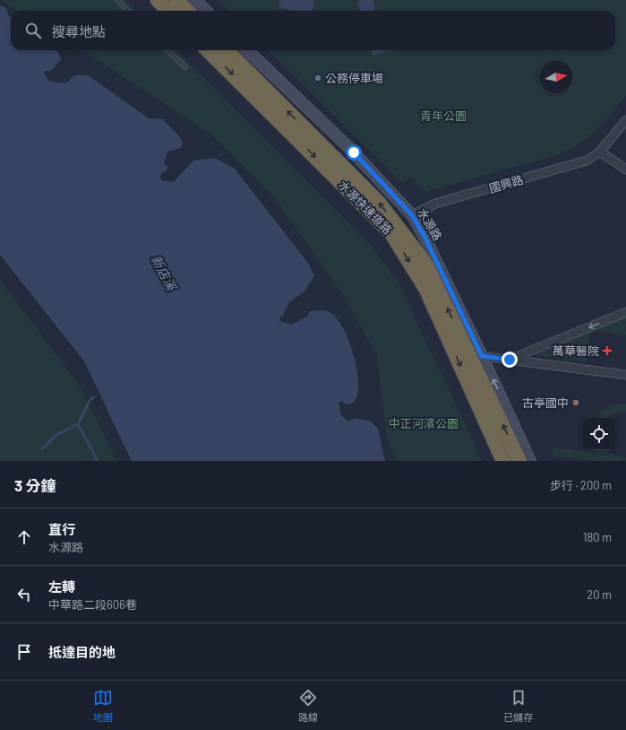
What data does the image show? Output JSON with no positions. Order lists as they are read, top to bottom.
{
  "streets": {
    "highway": ["水源快速道路"],
    "main road": ["水源路"],
    "street": ["國興路"]
  },
  "crossings": [
    ["國興路", "水源路"]
  ],
  "water": ["新店溪"],
  "parks": ["青年公園", "中正河濱公園"],
  "places": {
    "other": ["公務停車場", "古亭國中"],
    "health": ["萬華醫院"]
  },
  "north": "right",
  "page": {
    "search": "搜尋地點",
    "heading": ["3 分鐘", "步行 · 200 m"],
    "list": [
      ["直行", "水源路", "180 m"],
      ["左轉", "中華路二段606巷", "20 m"],
      "抵達目的地"
    ],
    "nav": ["地圖", "路線", "已儲存"]
  }
}
